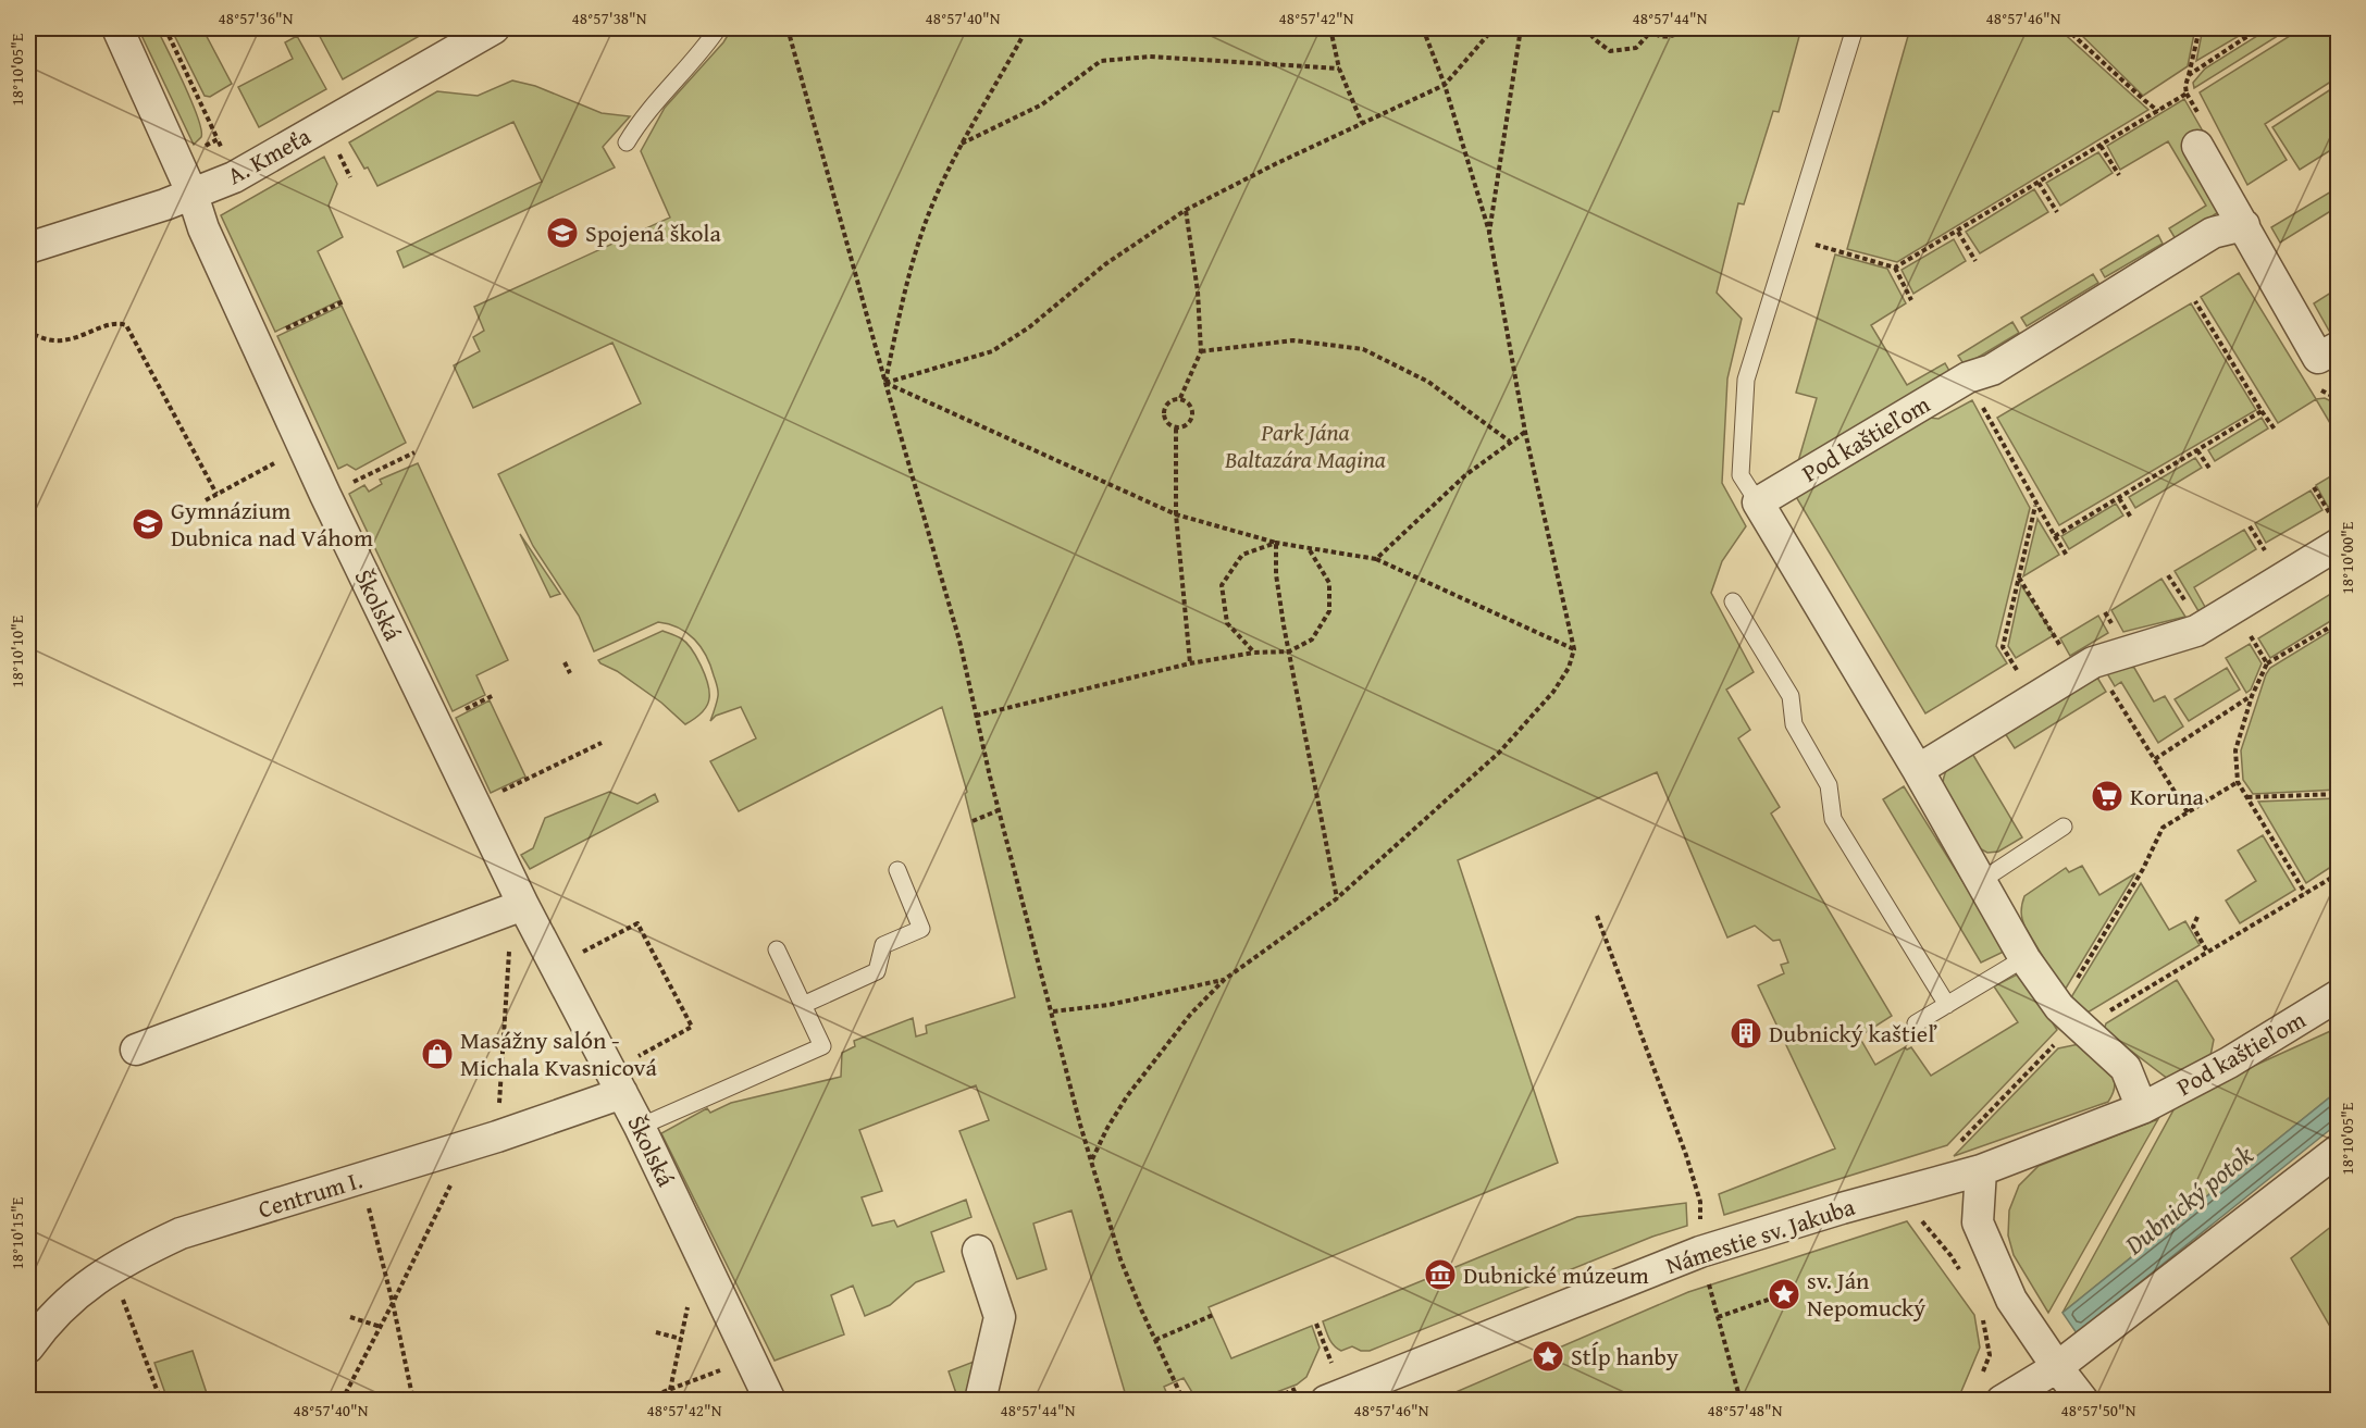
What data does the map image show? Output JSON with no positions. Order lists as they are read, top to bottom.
{
  "streets": {
    "street": [
      "A. Kmeťa",
      "Pod kaštieľom",
      "Školská",
      "Centrum I.",
      "Námestie sv. Jakuba"
    ]
  },
  "crossings": [
    ["A. Kmeťa", "Školská"],
    ["Pod kaštieľom", "Námestie sv. Jakuba"],
    ["Školská", "Centrum I."]
  ],
  "water": ["Dubnický potok"],
  "parks": ["Park Jána Baltazára Magina"],
  "places": {
    "school or university": ["Spojená škola", "Gymnázium Dubnica nad Váhom"],
    "supermarket": ["Koruna"],
    "building": ["Dubnický kaštieľ"],
    "shop": ["Masážny salón - Michala Kvasnicová"],
    "museum": ["Dubnické múzeum"],
    "place": ["sv. Ján Nepomucký", "Stĺp hanby"]
  },
  "coordinates": [
    "48°57'36\"N",
    "48°57'38\"N",
    "48°57'40\"N",
    "48°57'42\"N",
    "48°57'44\"N",
    "48°57'46\"N",
    "18°10'05\"E",
    "18°10'00\"E",
    "18°10'10\"E",
    "18°10'15\"E",
    "48°57'48\"N",
    "48°57'50\"N"
  ]
}
